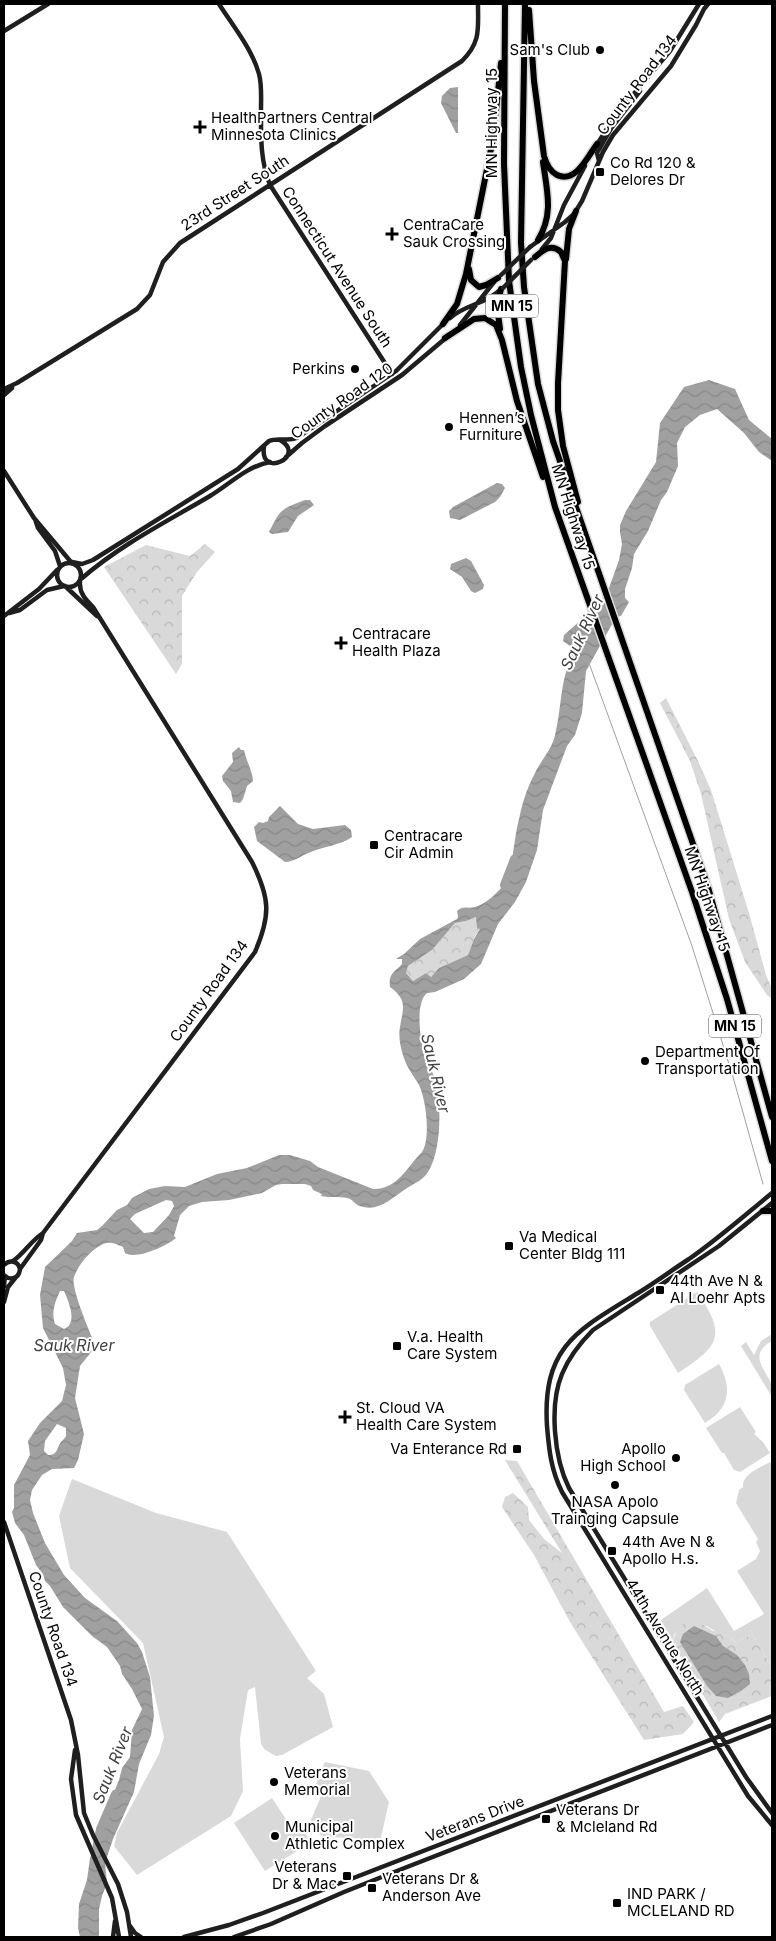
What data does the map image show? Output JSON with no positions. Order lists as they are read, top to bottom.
{
  "streets": {
    "highway": ["MN Highway 15", "MN 15"],
    "street": [
      "County Road 134",
      "23rd Street South",
      "Connecticut Avenue South",
      "County Road 120",
      "44th Avenue North",
      "Veterans Drive"
    ]
  },
  "crossings": [
    ["County Road 134", "County Road 120"],
    ["23rd Street South", "Connecticut Avenue South"],
    ["Connecticut Avenue South", "County Road 120"],
    ["44th Avenue North", "Veterans Drive"]
  ],
  "water": ["Sauk River"],
  "places": {
    "other": [
      "Sam's Club",
      "Perkins",
      "Hennen’s Furniture",
      "Department Of Transportation",
      "Apollo High School",
      "NASA Apolo Trainging Capsule",
      "Veterans Memorial",
      "Municipal Athletic Complex"
    ],
    "health": [
      "HealthPartners Central Minnesota Clinics",
      "CentraCare Sauk Crossing",
      "Centracare Health Plaza",
      "St. Cloud VA Health Care System"
    ],
    "transit": [
      "Co Rd 120 & Delores Dr",
      "Centracare Cir Admin",
      "Va Medical Center Bldg 111",
      "44th Ave N & Al Loehr Apts",
      "V.a. Health Care System",
      "Va Enterance Rd",
      "44th Ave N & Apollo H.s.",
      "Veterans Dr & Mcleland Rd",
      "Veterans Dr & Mac",
      "Veterans Dr & Anderson Ave",
      "IND PARK / MCLELAND RD"
    ]
  }
}
